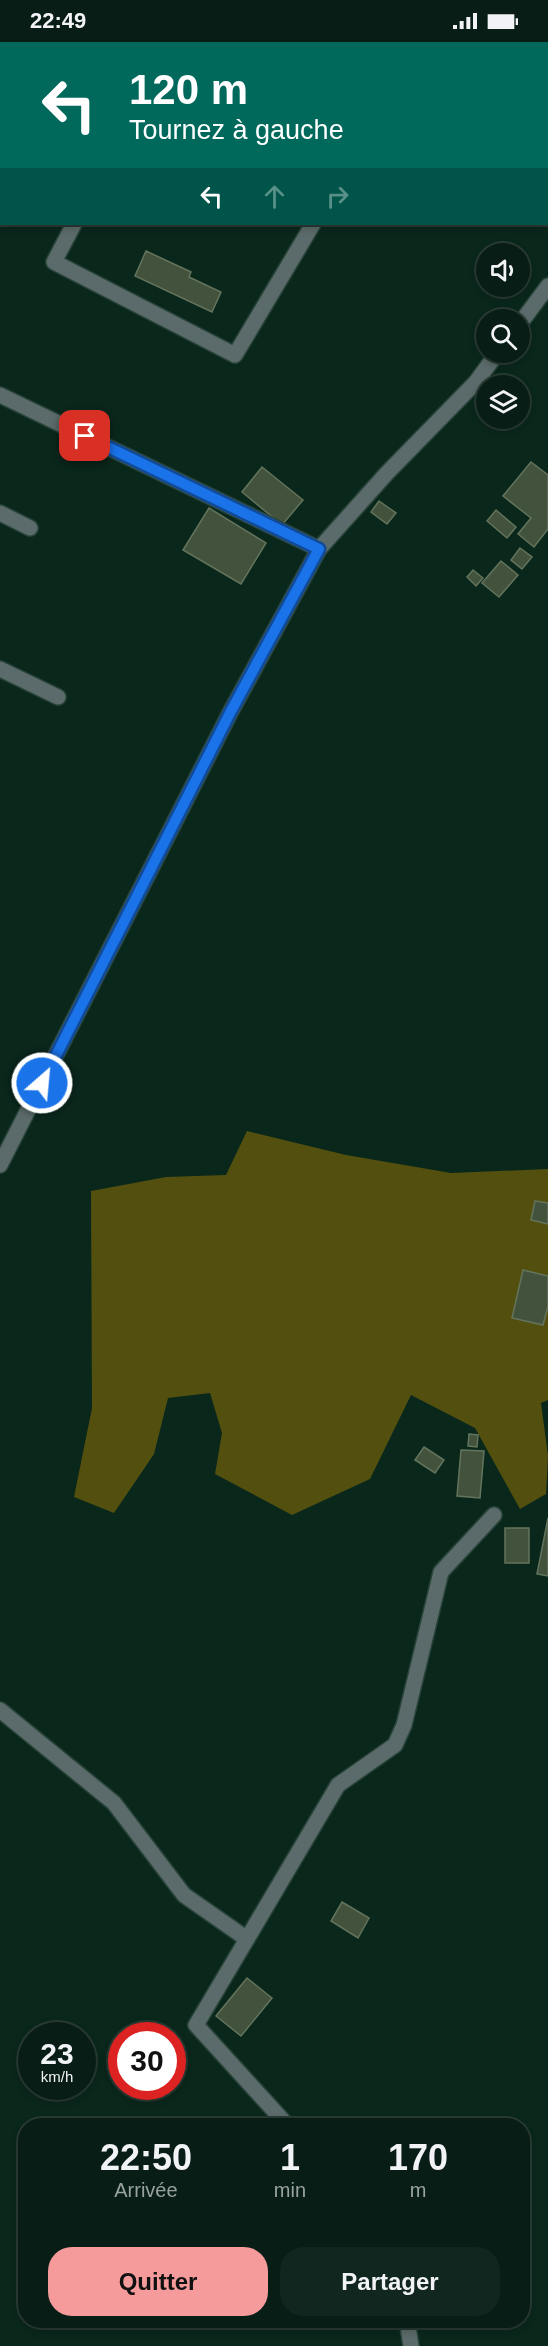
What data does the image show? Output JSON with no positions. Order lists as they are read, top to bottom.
{
  "page": {
    "status": "22:49",
    "turn": ["120 m", "Tournez à gauche"],
    "speed": "23 km/h",
    "limit": "30",
    "eta": [
      "22:50",
      "Arrivée",
      "1",
      "min",
      "170",
      "m"
    ],
    "buttons": ["Quitter", "Partager"]
  }
}
